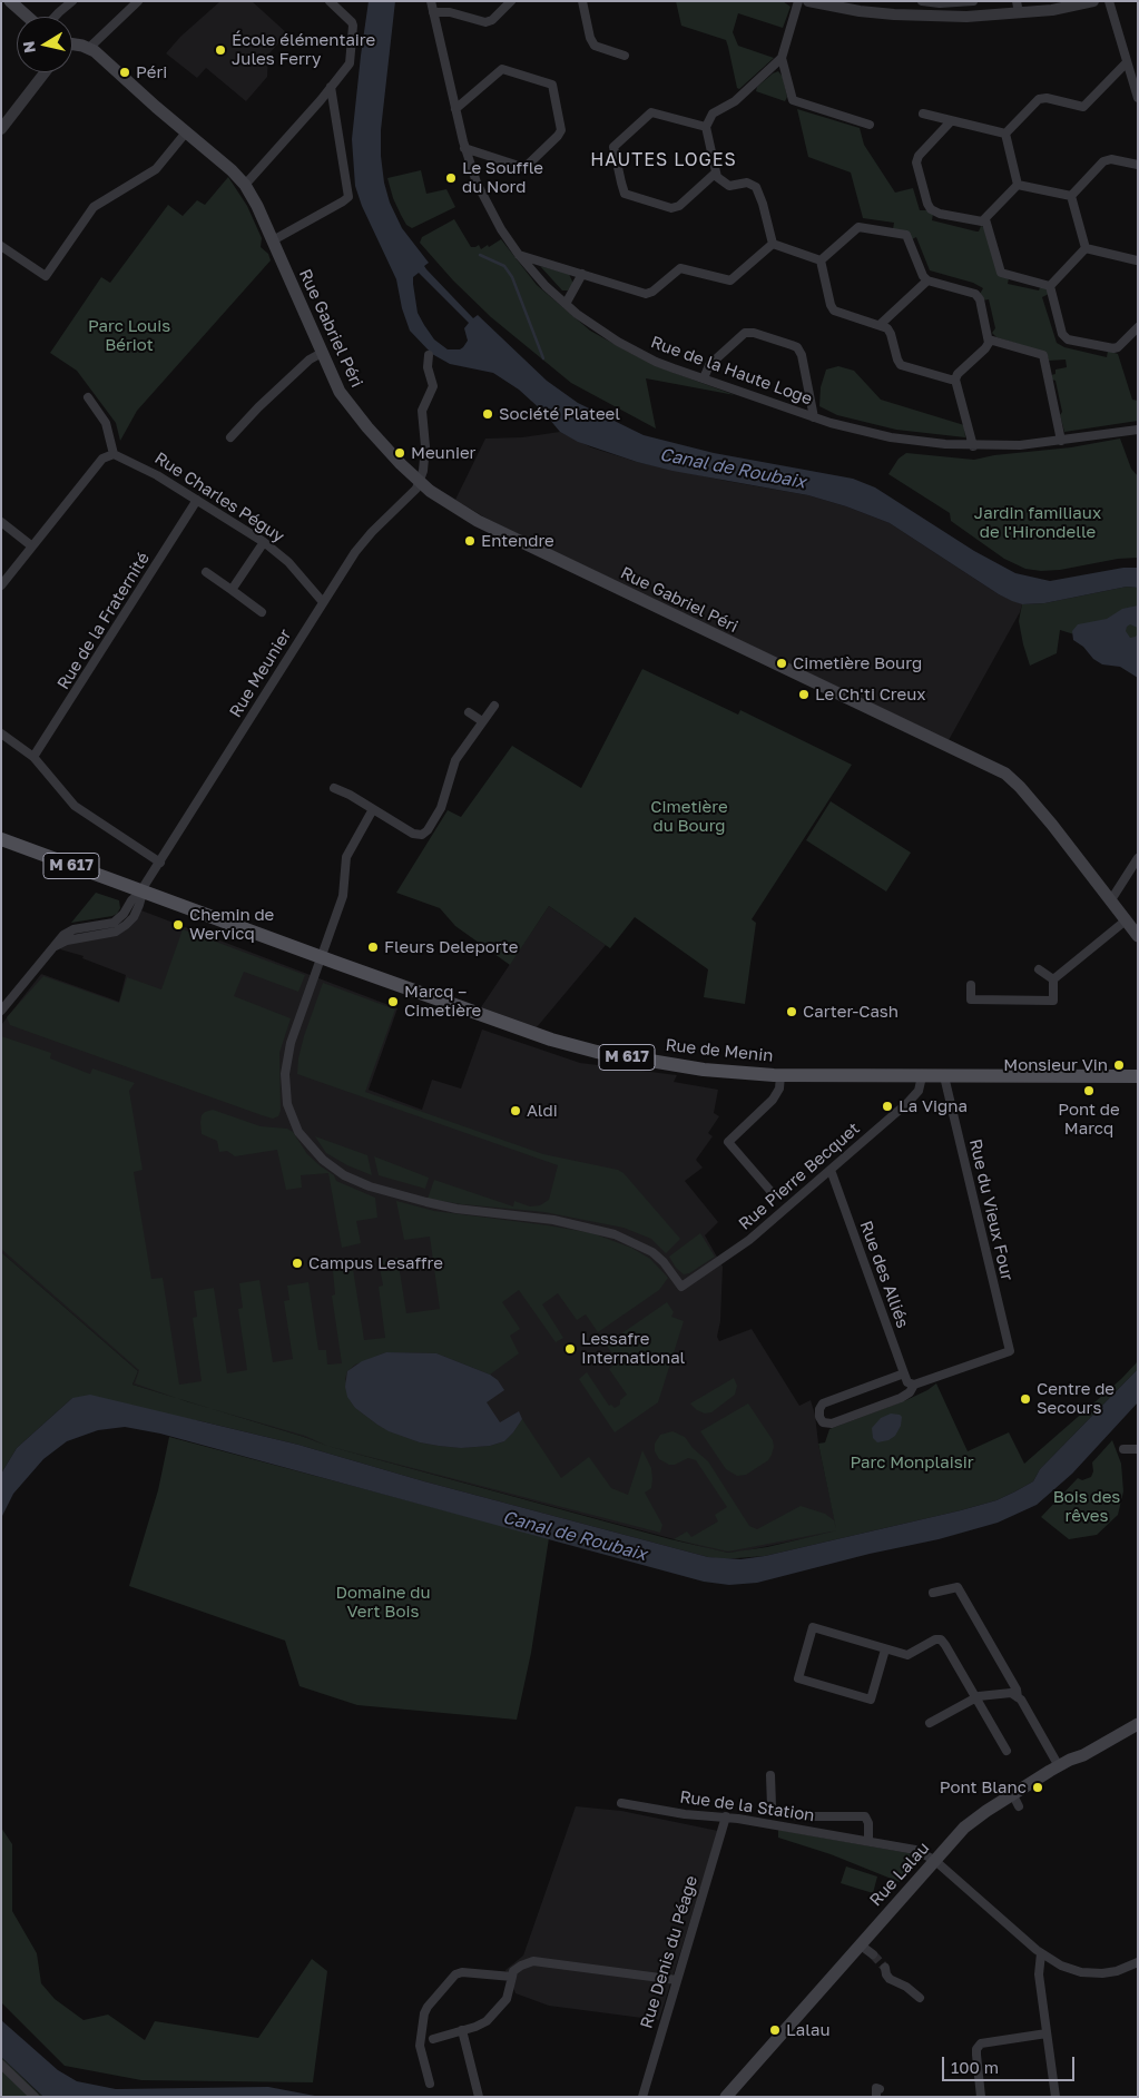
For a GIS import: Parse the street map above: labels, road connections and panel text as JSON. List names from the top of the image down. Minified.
{"streets":{"main road":["Rue Gabriel Péri","M 617","Rue de Menin","Rue Lalau"],"street":["Rue de la Haute Loge","Rue Charles Péguy","Rue de la Fraternité","Rue Meunier","Rue Pierre Becquet","Rue du Vieux Four","Rue des Alliés","Rue de la Station","Rue Denis du Péage"]},"crossings":[["Rue Gabriel Péri","Rue Meunier"],["Rue Charles Péguy","Rue de la Fraternité"],["Rue Charles Péguy","Rue Meunier"],["Rue Meunier","Rue de Menin"],["Rue de Menin","Rue Pierre Becquet"],["Rue de Menin","Rue du Vieux Four"],["Rue Pierre Becquet","Rue des Alliés"],["Rue du Vieux Four","Rue des Alliés"],["Rue de la Station","Rue Lalau"],["Rue de la Station","Rue Denis du Péage"]],"districts":["HAUTES LOGES"],"water":["Canal de Roubaix"],"parks":["Parc Louis Bériot","Jardin familiaux de l'Hirondelle","Cimetière du Bourg","Parc Monplaisir","Bois des rêves","Domaine du Vert Bois"],"places":["École élémentaire Jules Ferry","Péri","Le Souffle du Nord","Société Plateel","Meunier","Entendre","Cimetière Bourg","Le Ch'ti Creux","Chemin de Wervicq","Fleurs Deleporte","Marcq – Cimetière","Carter-Cash","Monsieur Vin","Pont de Marcq","La Vigna","Aldi","Campus Lesaffre","Lessafre International","Centre de Secours","Pont Blanc","Lalau"],"scale_bar":"100 m","north":"left"}
